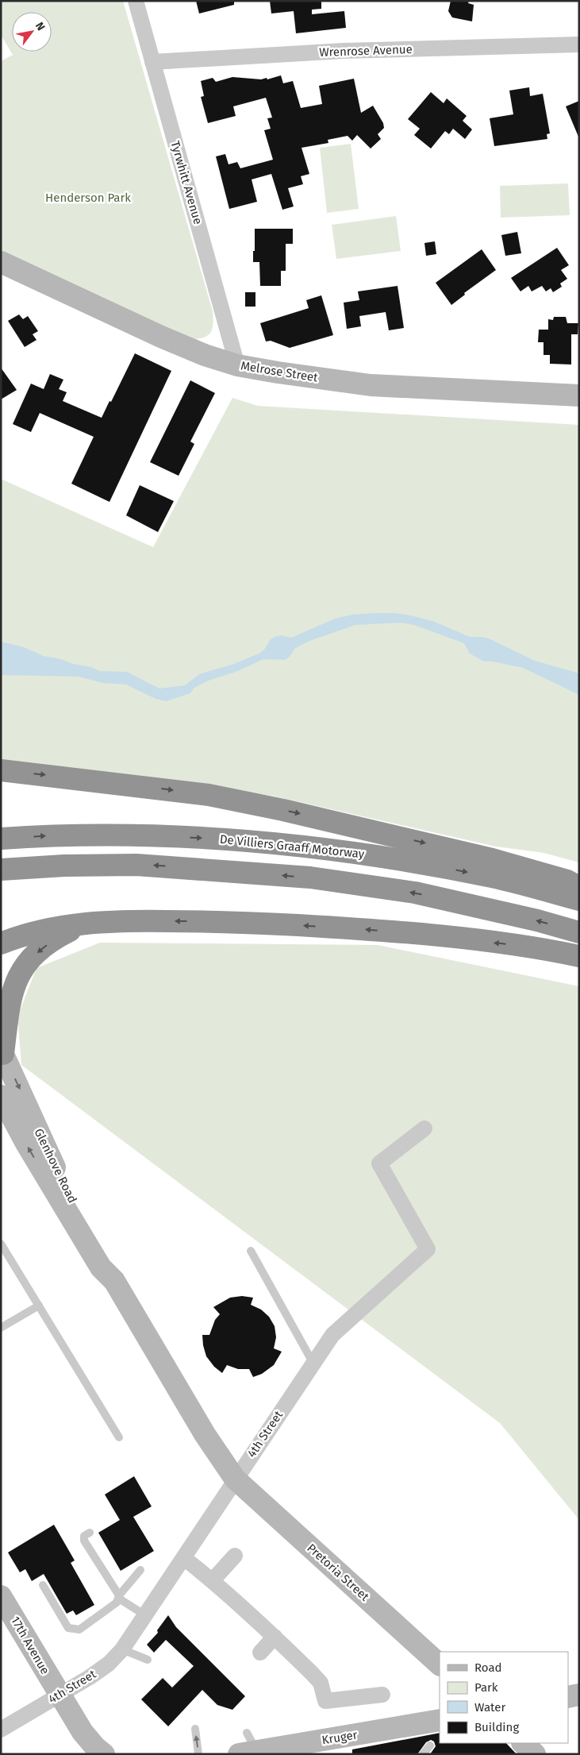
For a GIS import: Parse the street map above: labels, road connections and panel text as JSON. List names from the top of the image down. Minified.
{"streets":{"highway":["De Villiers Graaff Motorway"],"street":["Wrenrose Avenue","Tyrwhitt Avenue","Melrose Street","Glenhove Road","4th Street","Pretoria Street","17th Avenue","Kruger"]},"crossings":[["Wrenrose Avenue","Tyrwhitt Avenue"],["Tyrwhitt Avenue","Melrose Street"],["Glenhove Road","4th Street"],["Glenhove Road","Pretoria Street"],["4th Street","Pretoria Street"],["4th Street","17th Avenue"]],"parks":["Henderson Park"],"legend":["Road","Park","Water","Building"],"north":"top right"}
